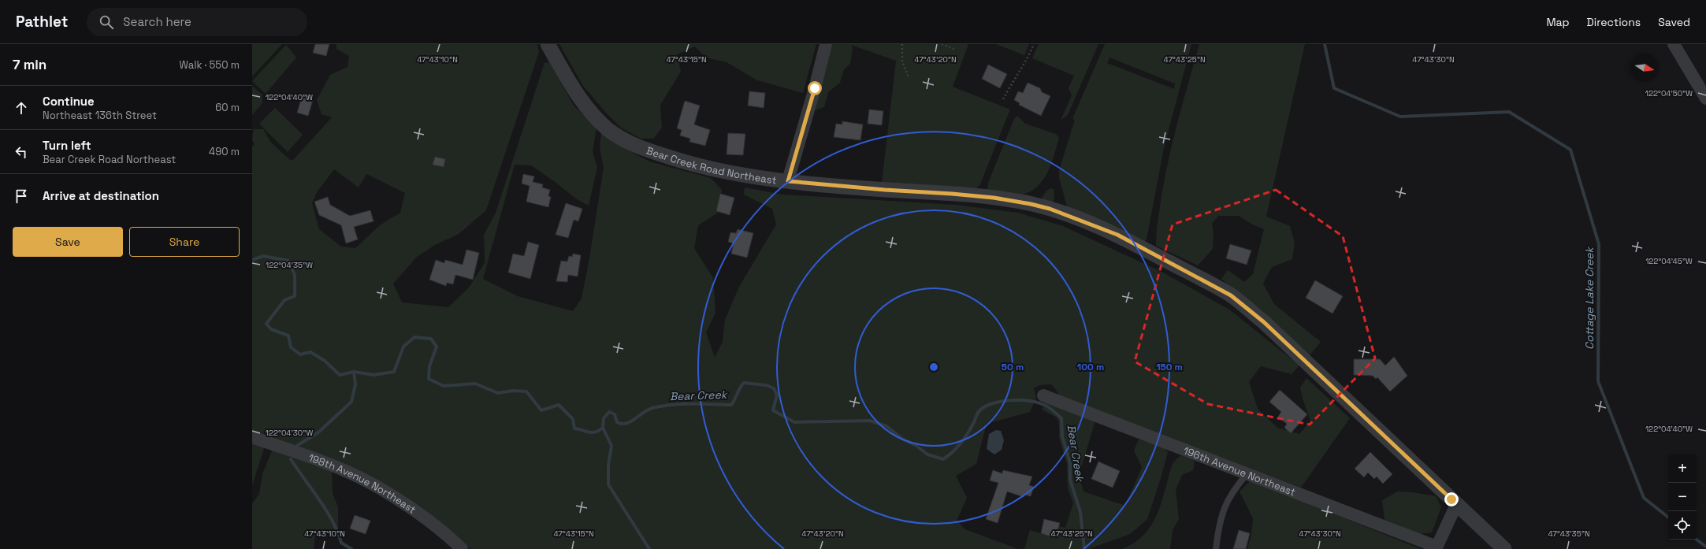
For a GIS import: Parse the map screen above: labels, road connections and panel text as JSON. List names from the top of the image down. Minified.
{"streets":{"street":["Bear Creek Road Northeast","196th Avenue Northeast","198th Avenue Northeast"]},"water":["Cottage Lake Creek","Bear Creek"],"north":"right","page":{"header":"Pathlet","search":"Search here","nav":["Map","Directions","Saved"],"heading":["7 min","Walk · 550 m"],"list":[["Continue","Northeast 136th Street","60 m"],["Turn left","Bear Creek Road Northeast","490 m"],"Arrive at destination"],"buttons":["Save","Share"],"map_buttons":["+","−"]},"coordinates":["47°43'25\"N","47°43'30\"N","47°43'10\"N","47°43'15\"N","47°43'20\"N","122°04'50\"W","122°04'40\"W","122°04'45\"W","122°04'35\"W","122°04'30\"W","47°43'35\"N"],"rings":["50 m","100 m","150 m"]}
